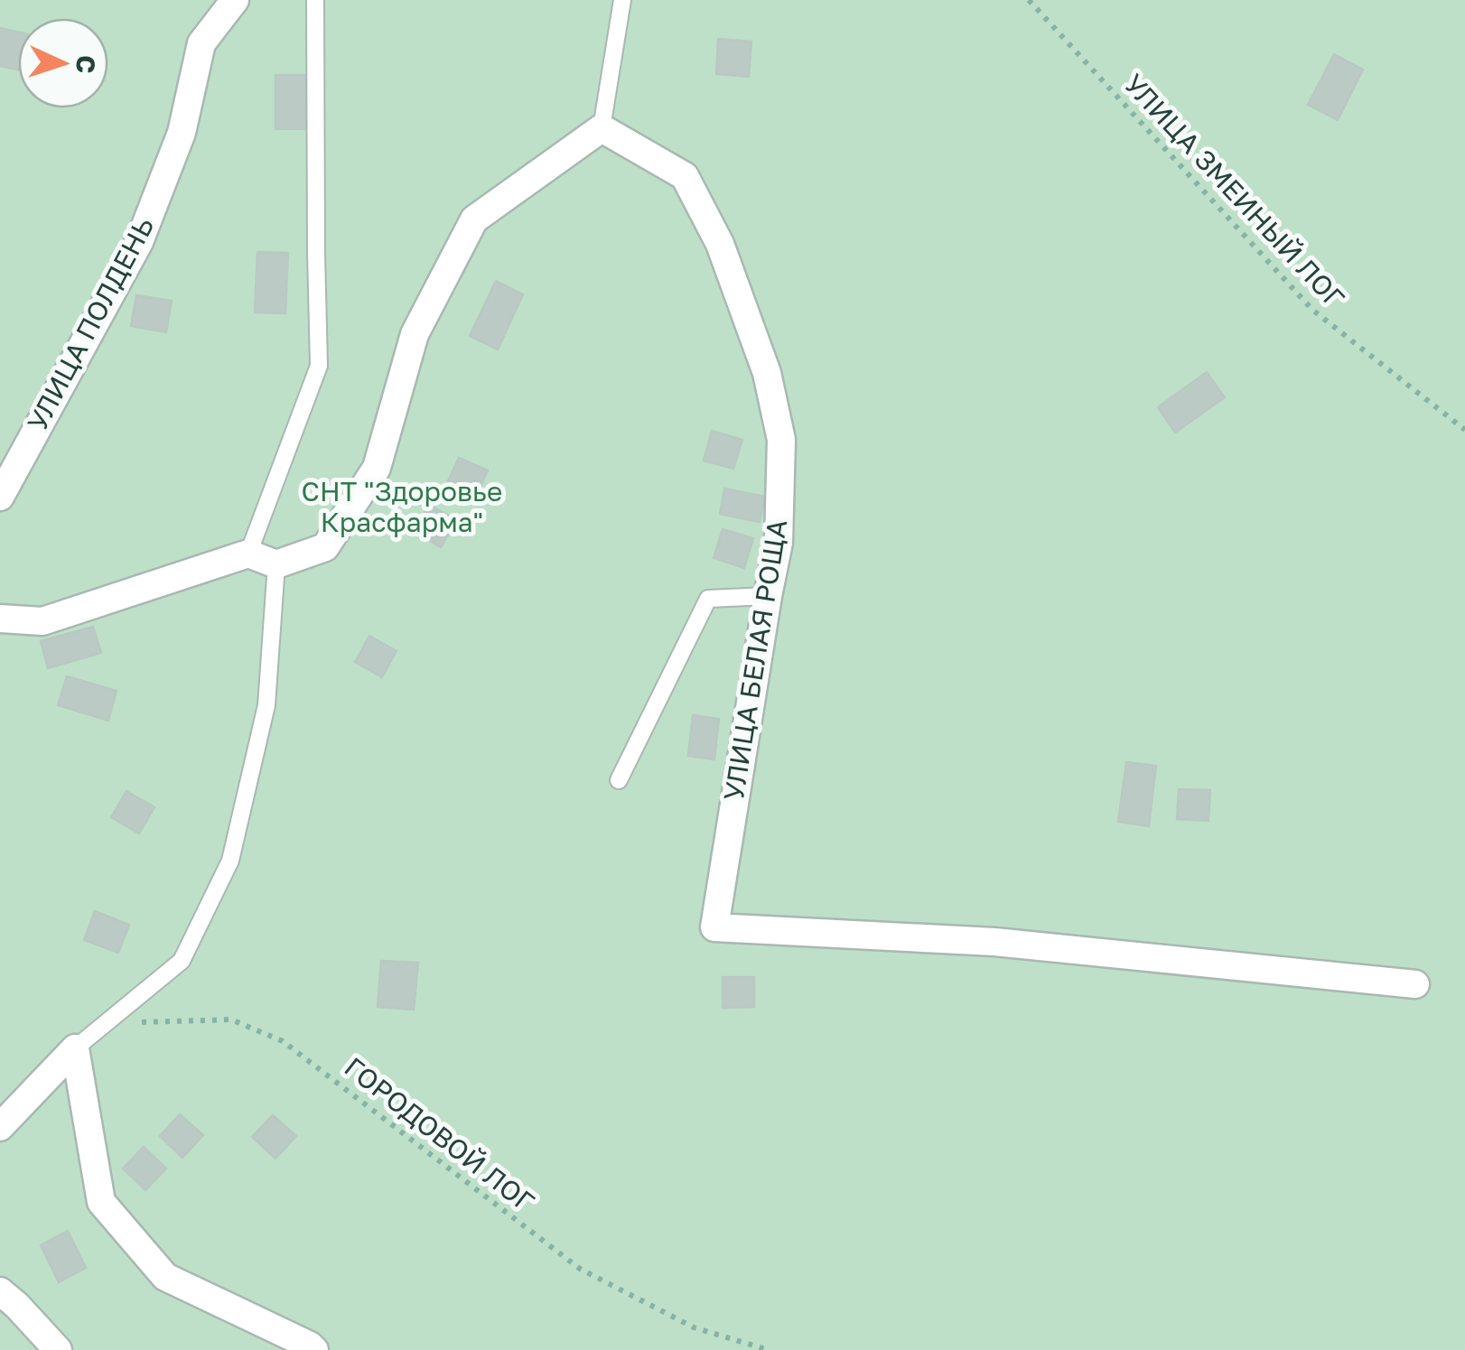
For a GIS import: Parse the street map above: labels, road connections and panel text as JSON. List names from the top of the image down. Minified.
{"streets":{"street":["УЛИЦА ПОЛДЕНЬ","УЛИЦА БЕЛАЯ РОЩА"],"path":["УЛИЦА ЗМЕИНЫЙ ЛОГ","ГОРОДОВОЙ ЛОГ"]},"parks":["СНТ \"Здоровье Красфарма\""],"north":"right"}
